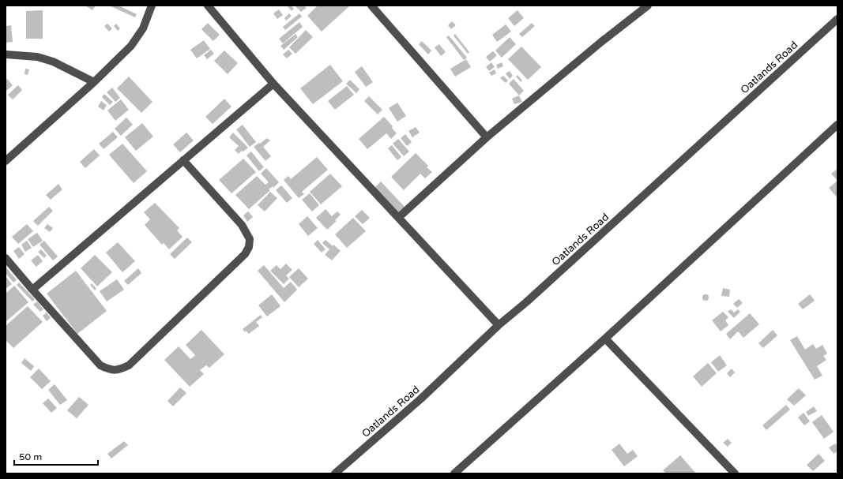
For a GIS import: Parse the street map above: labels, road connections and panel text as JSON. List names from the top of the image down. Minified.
{"streets":{"street":["Oatlands Road"]},"scale_bar":"50 m"}
